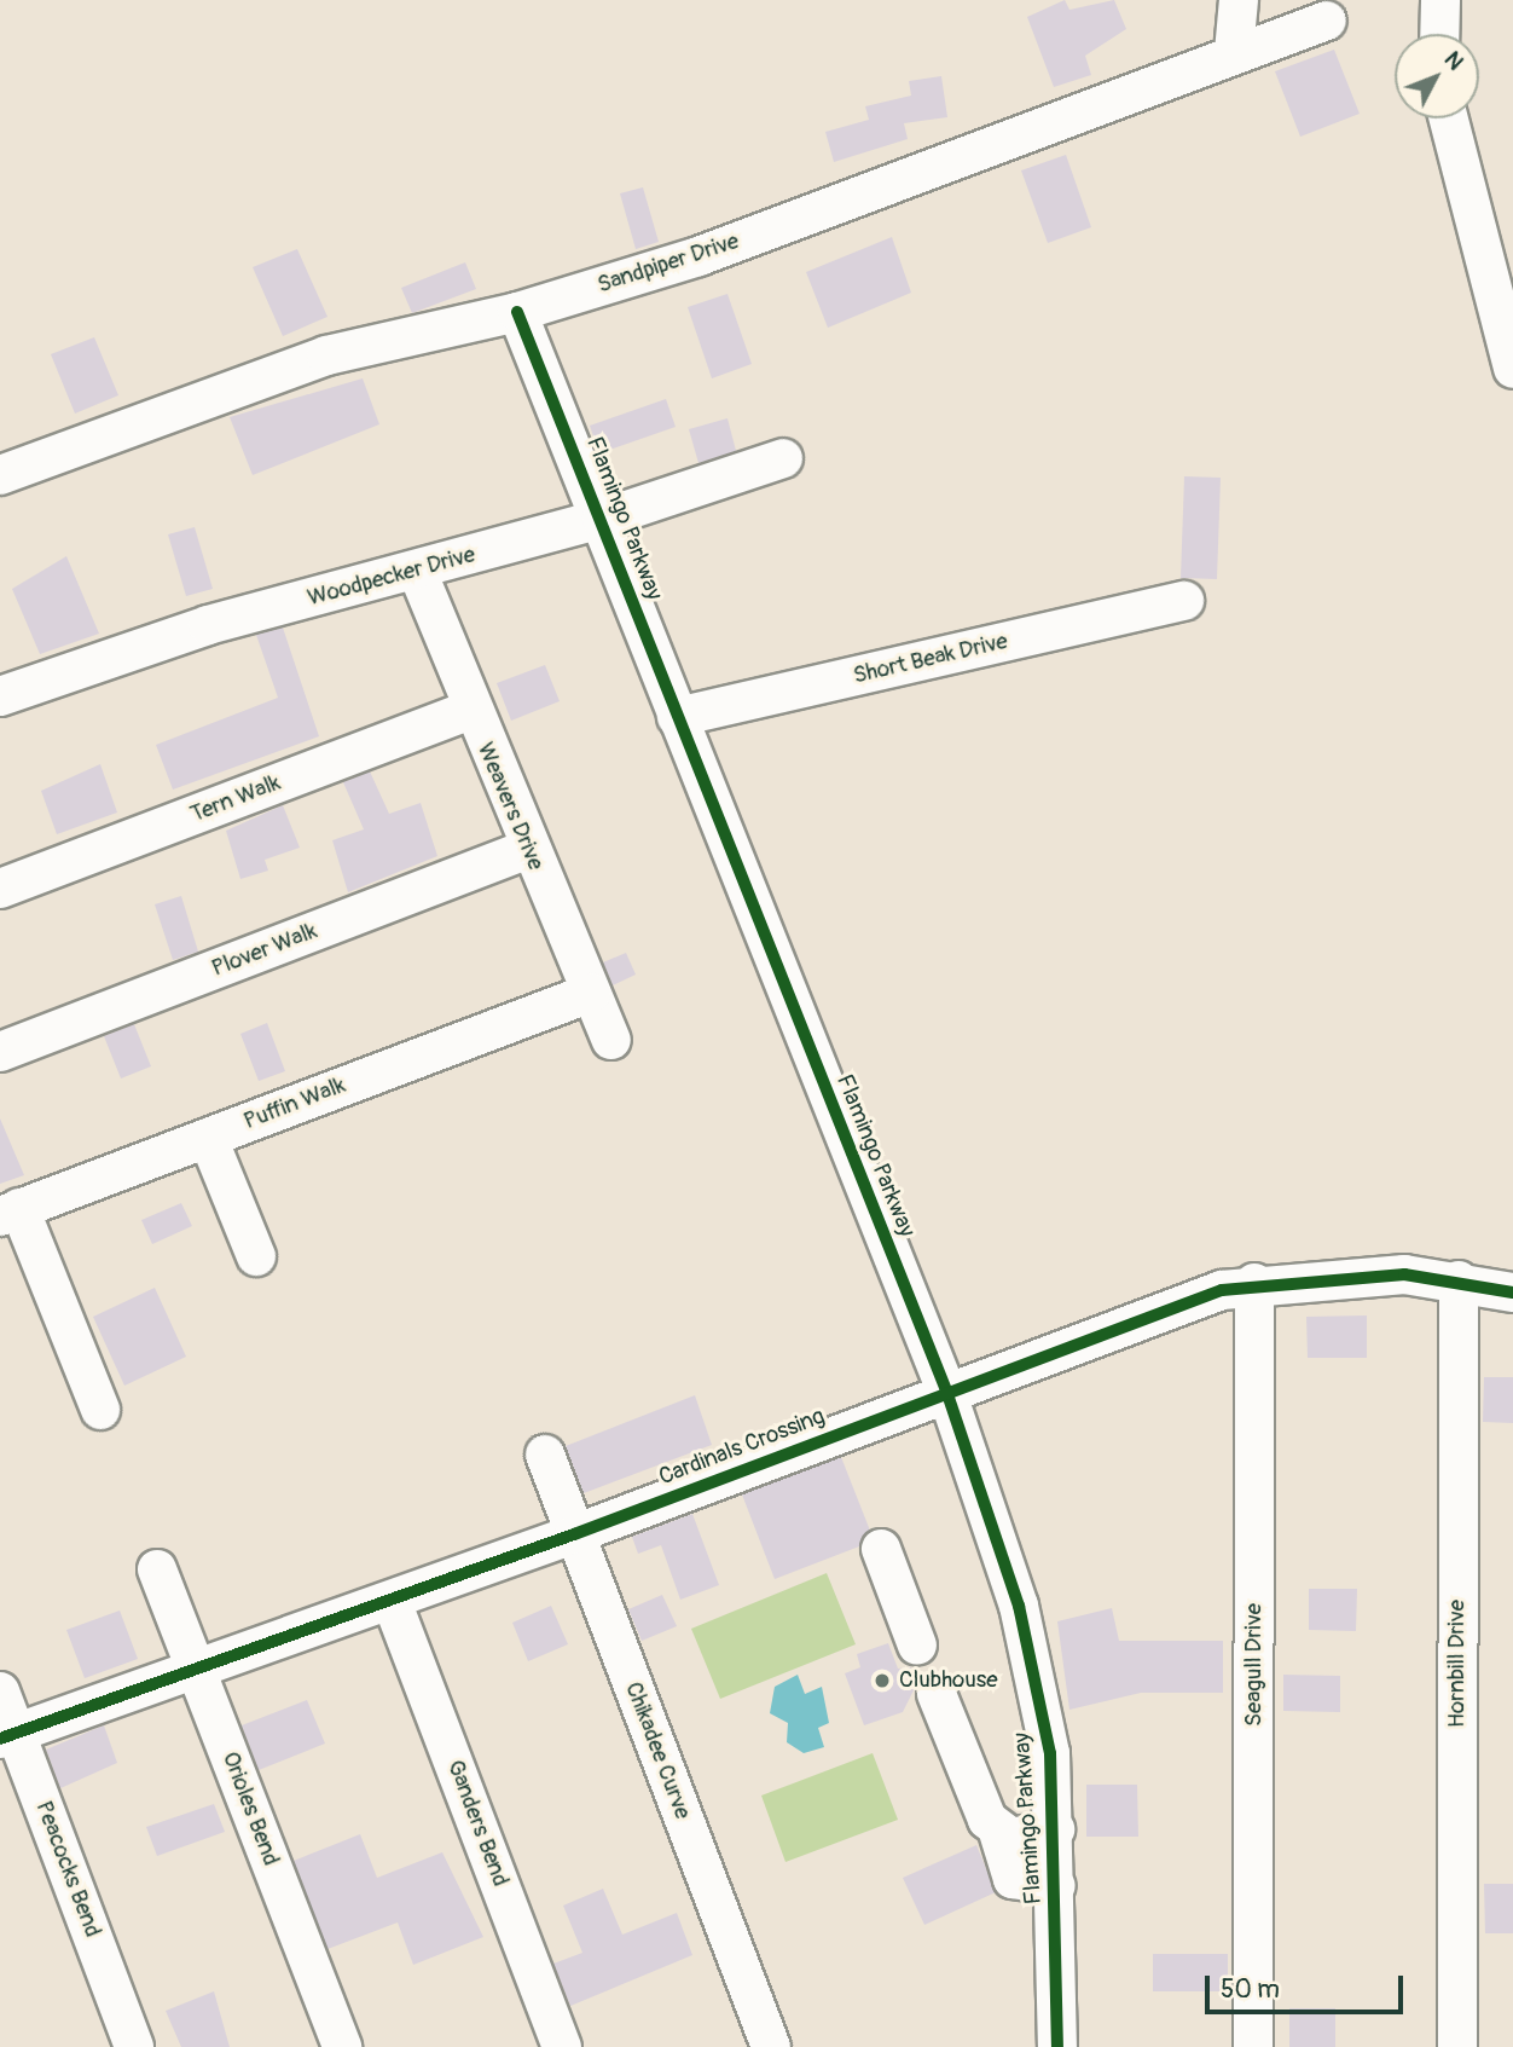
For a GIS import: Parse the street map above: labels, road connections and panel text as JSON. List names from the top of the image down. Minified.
{"streets":{"street":["Sandpiper Drive","Flamingo Parkway","Woodpecker Drive","Short Beak Drive","Tern Walk","Weavers Drive","Plover Walk","Puffin Walk","Cardinals Crossing","Hornbill Drive","Seagull Drive","Chikadee Curve","Orioles Bend","Ganders Bend","Peacocks Bend"]},"crossings":[["Sandpiper Drive","Flamingo Parkway"],["Flamingo Parkway","Woodpecker Drive"],["Flamingo Parkway","Short Beak Drive"],["Flamingo Parkway","Cardinals Crossing"],["Woodpecker Drive","Weavers Drive"],["Tern Walk","Weavers Drive"],["Weavers Drive","Plover Walk"],["Weavers Drive","Puffin Walk"],["Cardinals Crossing","Hornbill Drive"],["Cardinals Crossing","Seagull Drive"],["Cardinals Crossing","Chikadee Curve"],["Cardinals Crossing","Orioles Bend"],["Cardinals Crossing","Ganders Bend"],["Cardinals Crossing","Peacocks Bend"]],"places":["Clubhouse"],"scale_bar":"50 m","north":"top right"}
